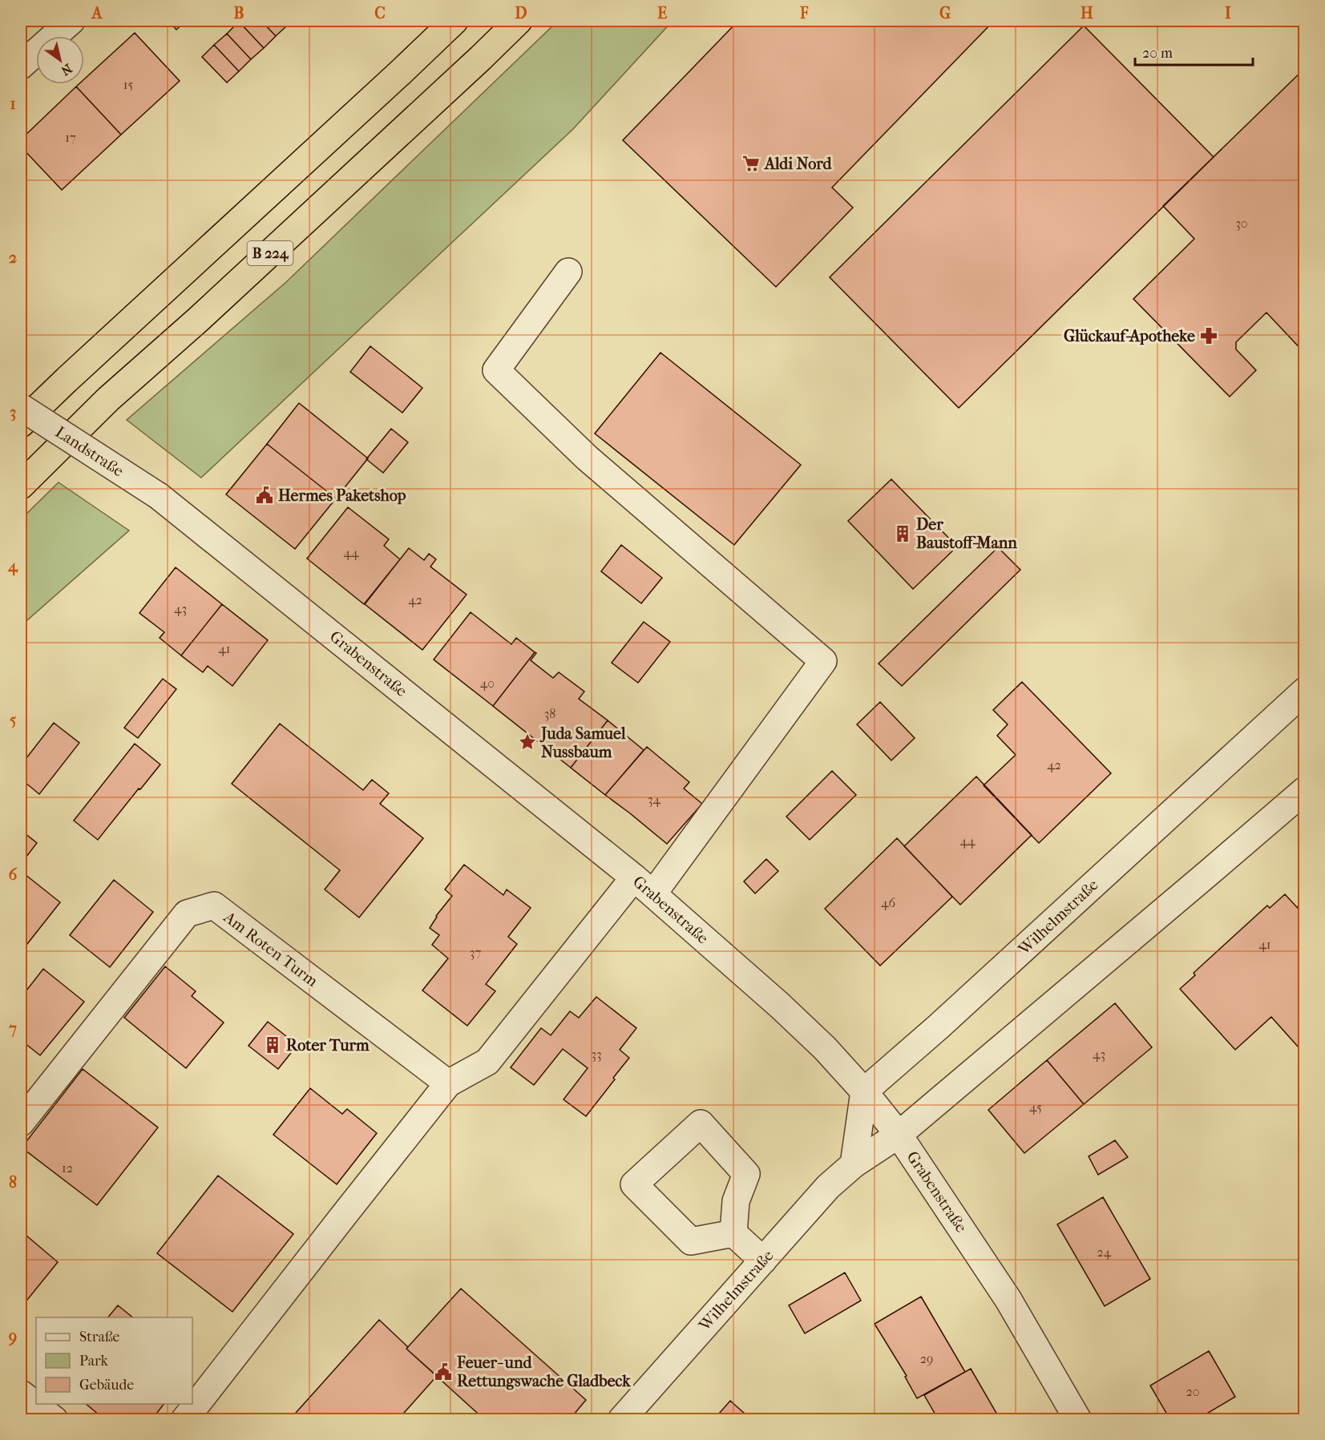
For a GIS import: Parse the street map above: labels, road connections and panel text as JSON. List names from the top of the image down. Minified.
{"streets":{"highway":["B 224"],"street":["Landstraße","Grabenstraße","Wilhelmstraße","Am Roten Turm"]},"crossings":[["Landstraße","Grabenstraße"],["Grabenstraße","Wilhelmstraße"]],"places":{"supermarket":["Aldi Nord"],"pharmacy":["Glückauf-Apotheke"],"public building":["Hermes Paketshop","Feuer- und Rettungswache Gladbeck"],"building":["Der Baustoff-Mann","Roter Turm"],"place":["Juda Samuel Nussbaum"]},"house_numbers":["15","17","30","44","42","43","41","40","38","42","34","44","46","41","37","33","43","45","12","24","29","20"],"legend":["Straße","Park","Gebäude"],"scale_bar":"20 m","north":"bottom right","grid":{"columns":["A","B","C","D","E","F","G","H","I"],"rows":["1","2","3","4","5","6","7","8","9"]}}
